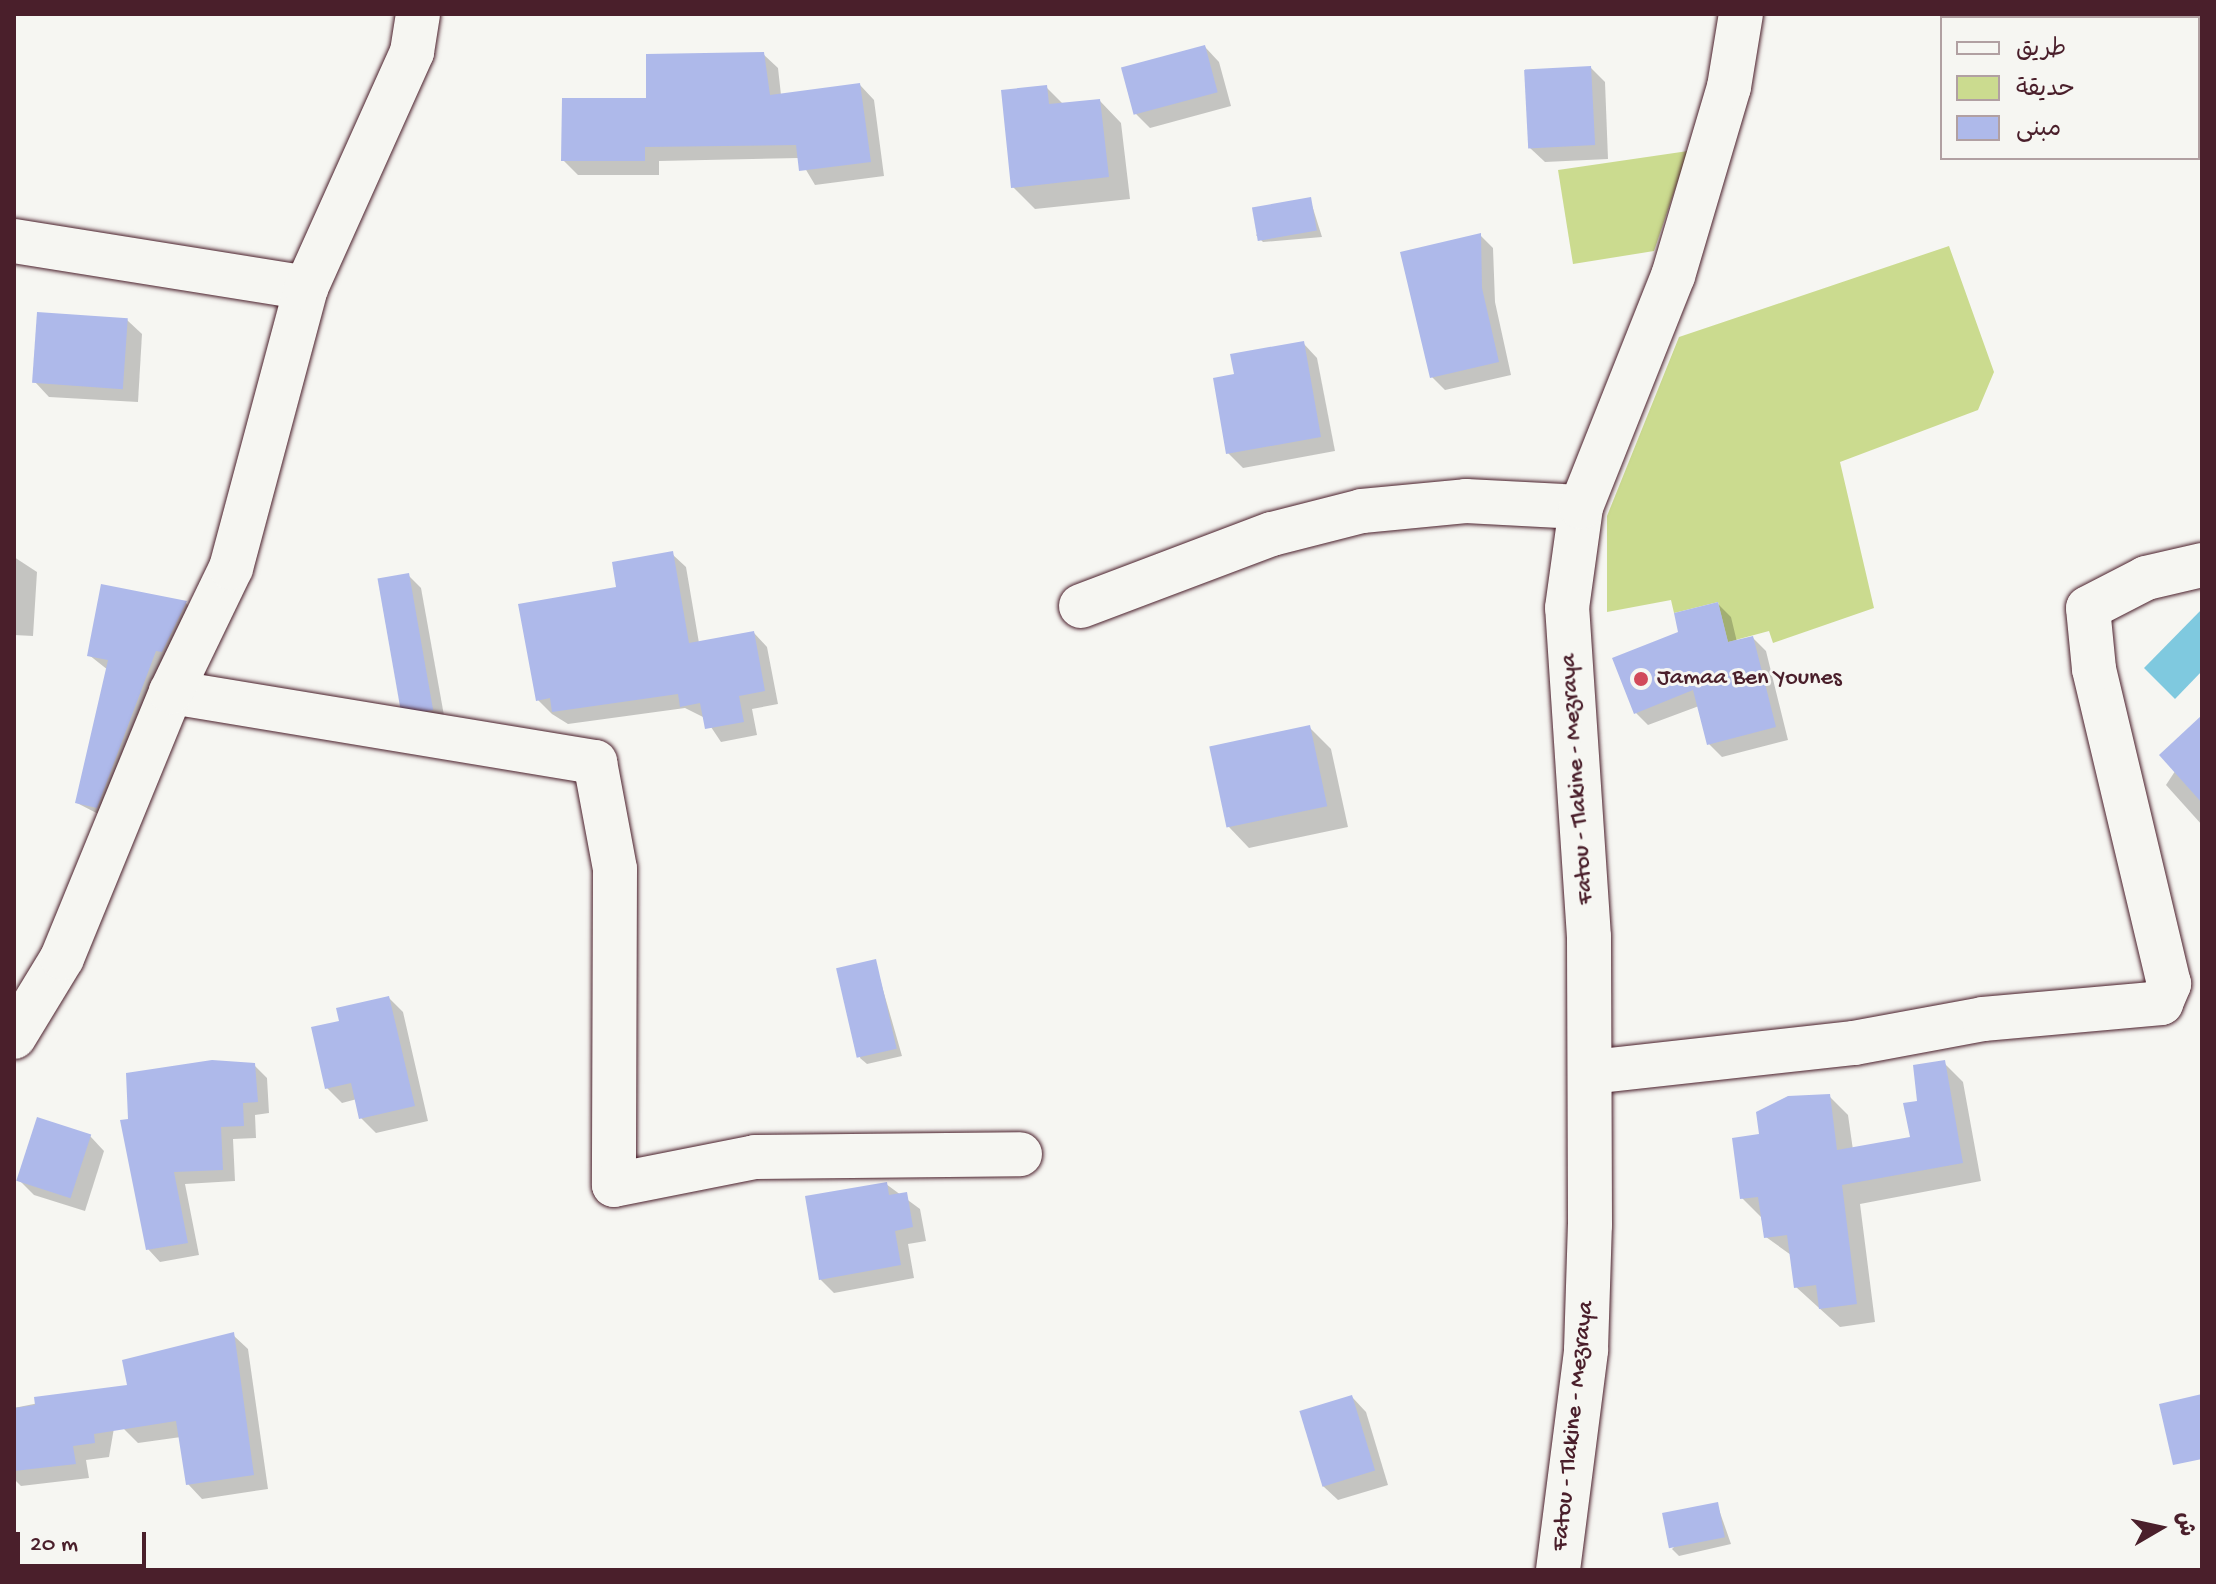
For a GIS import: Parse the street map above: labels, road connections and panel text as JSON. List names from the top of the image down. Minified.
{"streets":{"street":["Fatou - Tlakine - Mezraya"]},"places":["Jamaa Ben Younes"],"legend":["طريق","حديقة","مبنى"],"scale_bar":"20 m","north":"right"}
